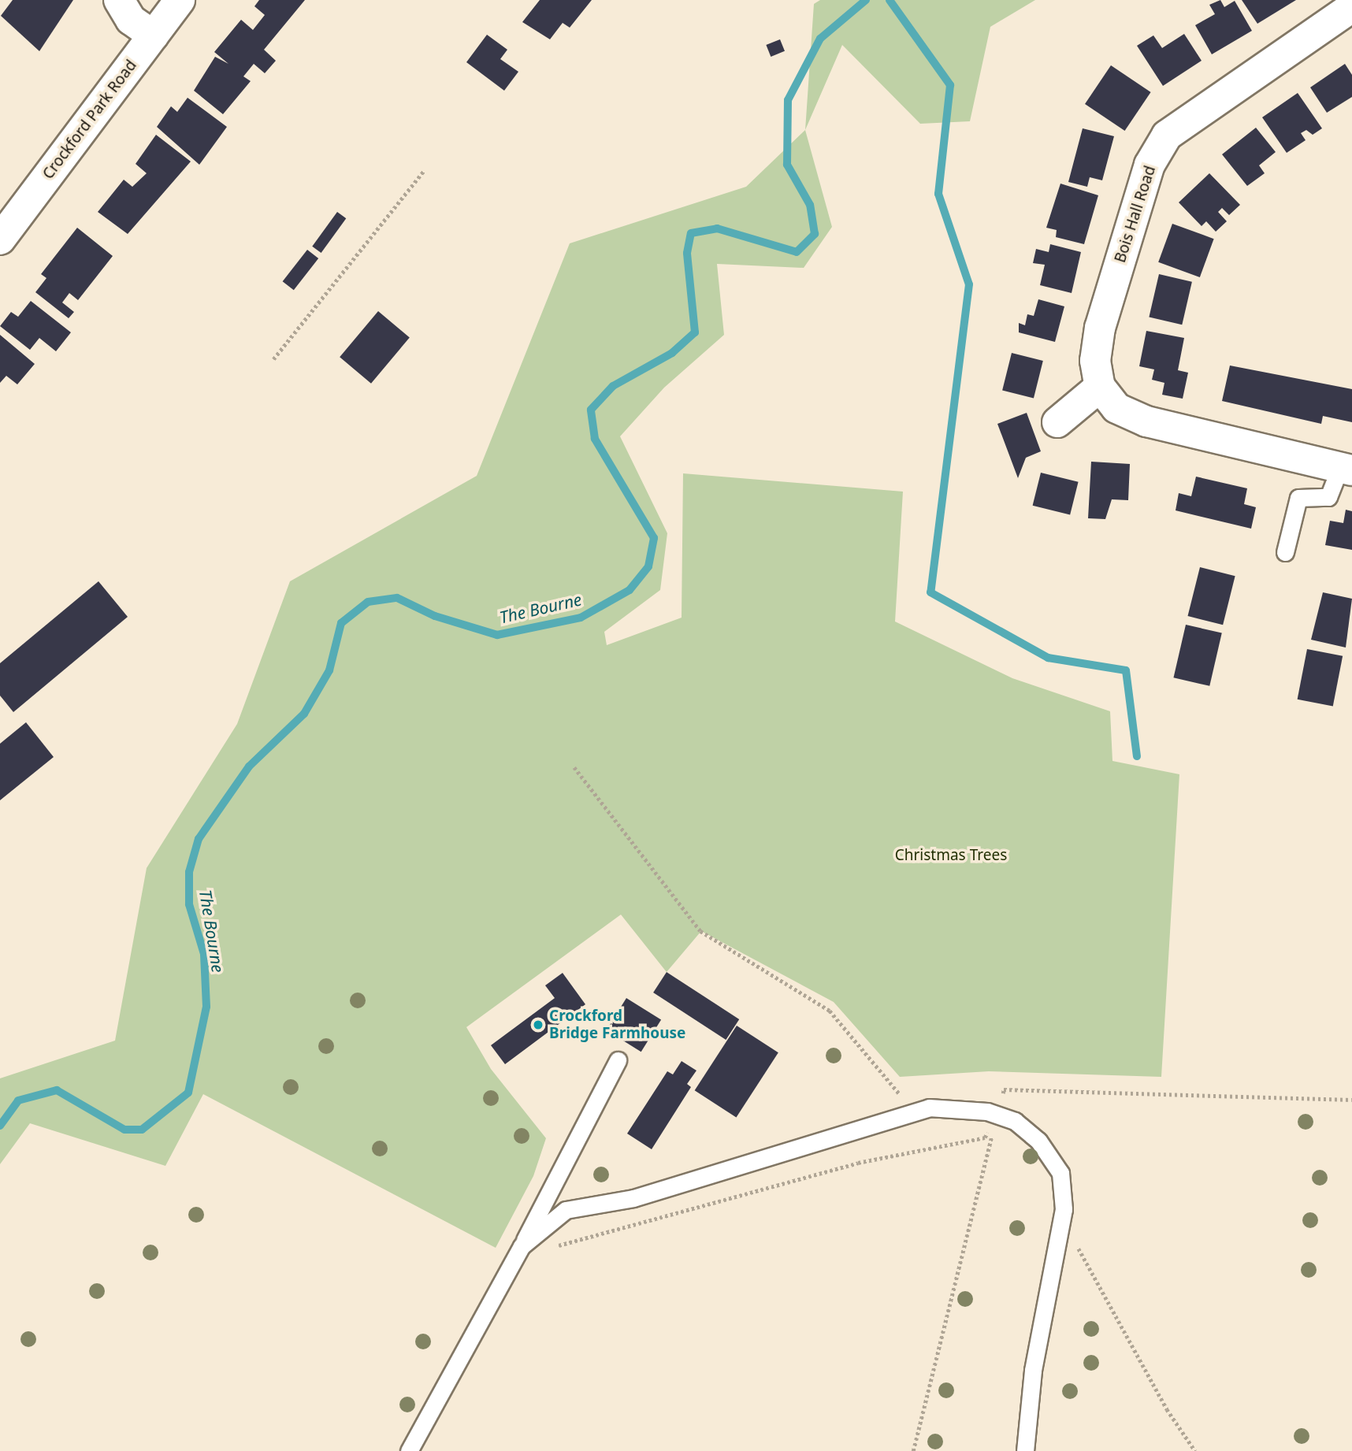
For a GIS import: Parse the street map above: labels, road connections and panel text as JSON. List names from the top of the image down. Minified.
{"streets":{"street":["Crockford Park Road","Bois Hall Road"]},"water":["The Bourne"],"parks":["Christmas Trees"],"places":["Crockford Bridge Farmhouse"]}
